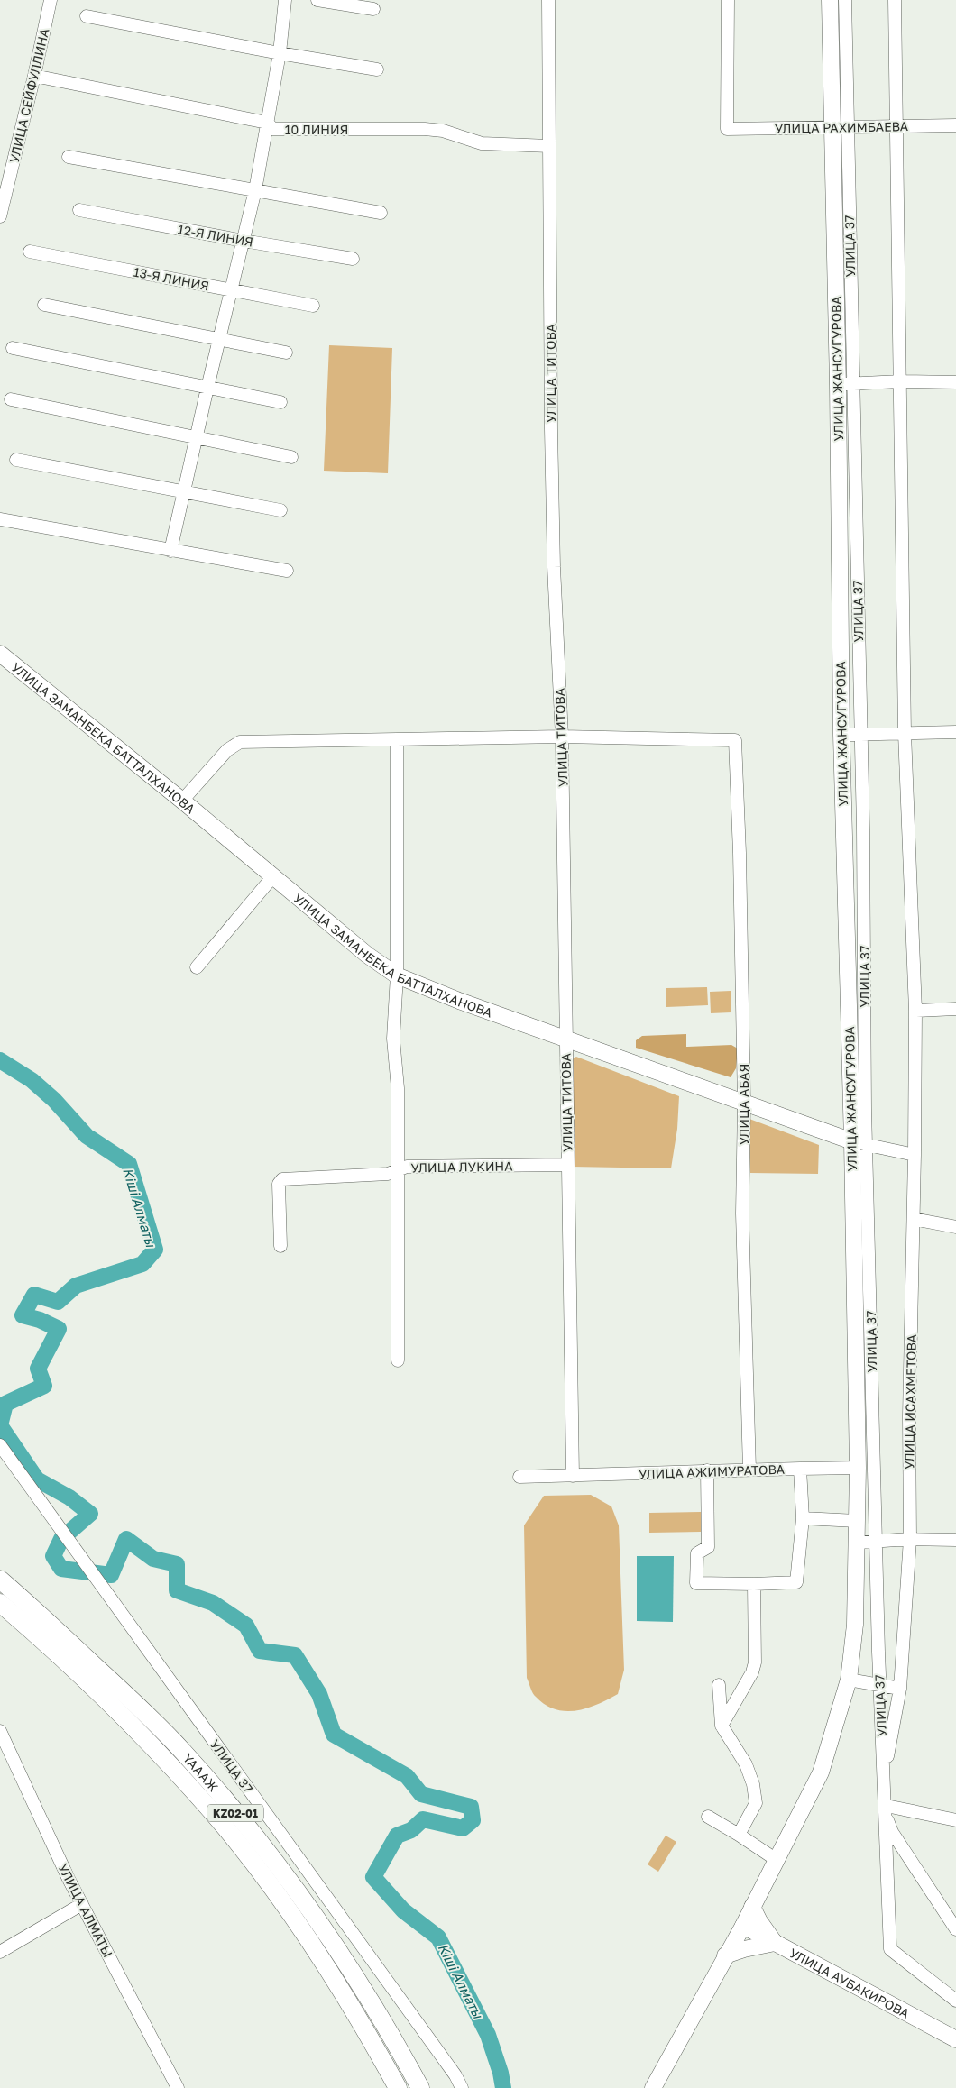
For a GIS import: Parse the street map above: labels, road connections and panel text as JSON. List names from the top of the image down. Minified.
{"streets":{"highway":["ҮАААЖ","KZ02-01"],"main road":["УЛИЦА ЖАНСУГУРОВА","УЛИЦА ЗАМАНБЕКА БАТТАЛХАНОВА","УЛИЦА АУБАКИРОВА"],"street":["УЛИЦА СЕЙФУЛЛИНА","УЛИЦА РАХИМБАЕВА","10 ЛИНИЯ","12-Я ЛИНИЯ","УЛИЦА 37","13-Я ЛИНИЯ","УЛИЦА ТИТОВА","УЛИЦА АБАЯ","УЛИЦА ЛУКИНА","УЛИЦА ИСАХМЕТОВА","УЛИЦА АЖИМУРАТОВА","УЛИЦА АЛМАТЫ"]},"crossings":[["УЛИЦА СЕЙФУЛЛИНА","10 ЛИНИЯ"],["УЛИЦА РАХИМБАЕВА","УЛИЦА ЖАНСУГУРОВА"],["УЛИЦА РАХИМБАЕВА","УЛИЦА ИСАХМЕТОВА"],["10 ЛИНИЯ","УЛИЦА ТИТОВА"],["УЛИЦА ЖАНСУГУРОВА","УЛИЦА ЗАМАНБЕКА БАТТАЛХАНОВА"],["УЛИЦА ЖАНСУГУРОВА","УЛИЦА АУБАКИРОВА"],["УЛИЦА ТИТОВА","УЛИЦА ЗАМАНБЕКА БАТТАЛХАНОВА"],["УЛИЦА ТИТОВА","УЛИЦА АБАЯ"],["УЛИЦА ТИТОВА","УЛИЦА ЛУКИНА"],["УЛИЦА ТИТОВА","УЛИЦА АЖИМУРАТОВА"],["УЛИЦА ЗАМАНБЕКА БАТТАЛХАНОВА","УЛИЦА АБАЯ"],["УЛИЦА АБАЯ","УЛИЦА АЖИМУРАТОВА"]],"water":["Кіші Алматы"]}
